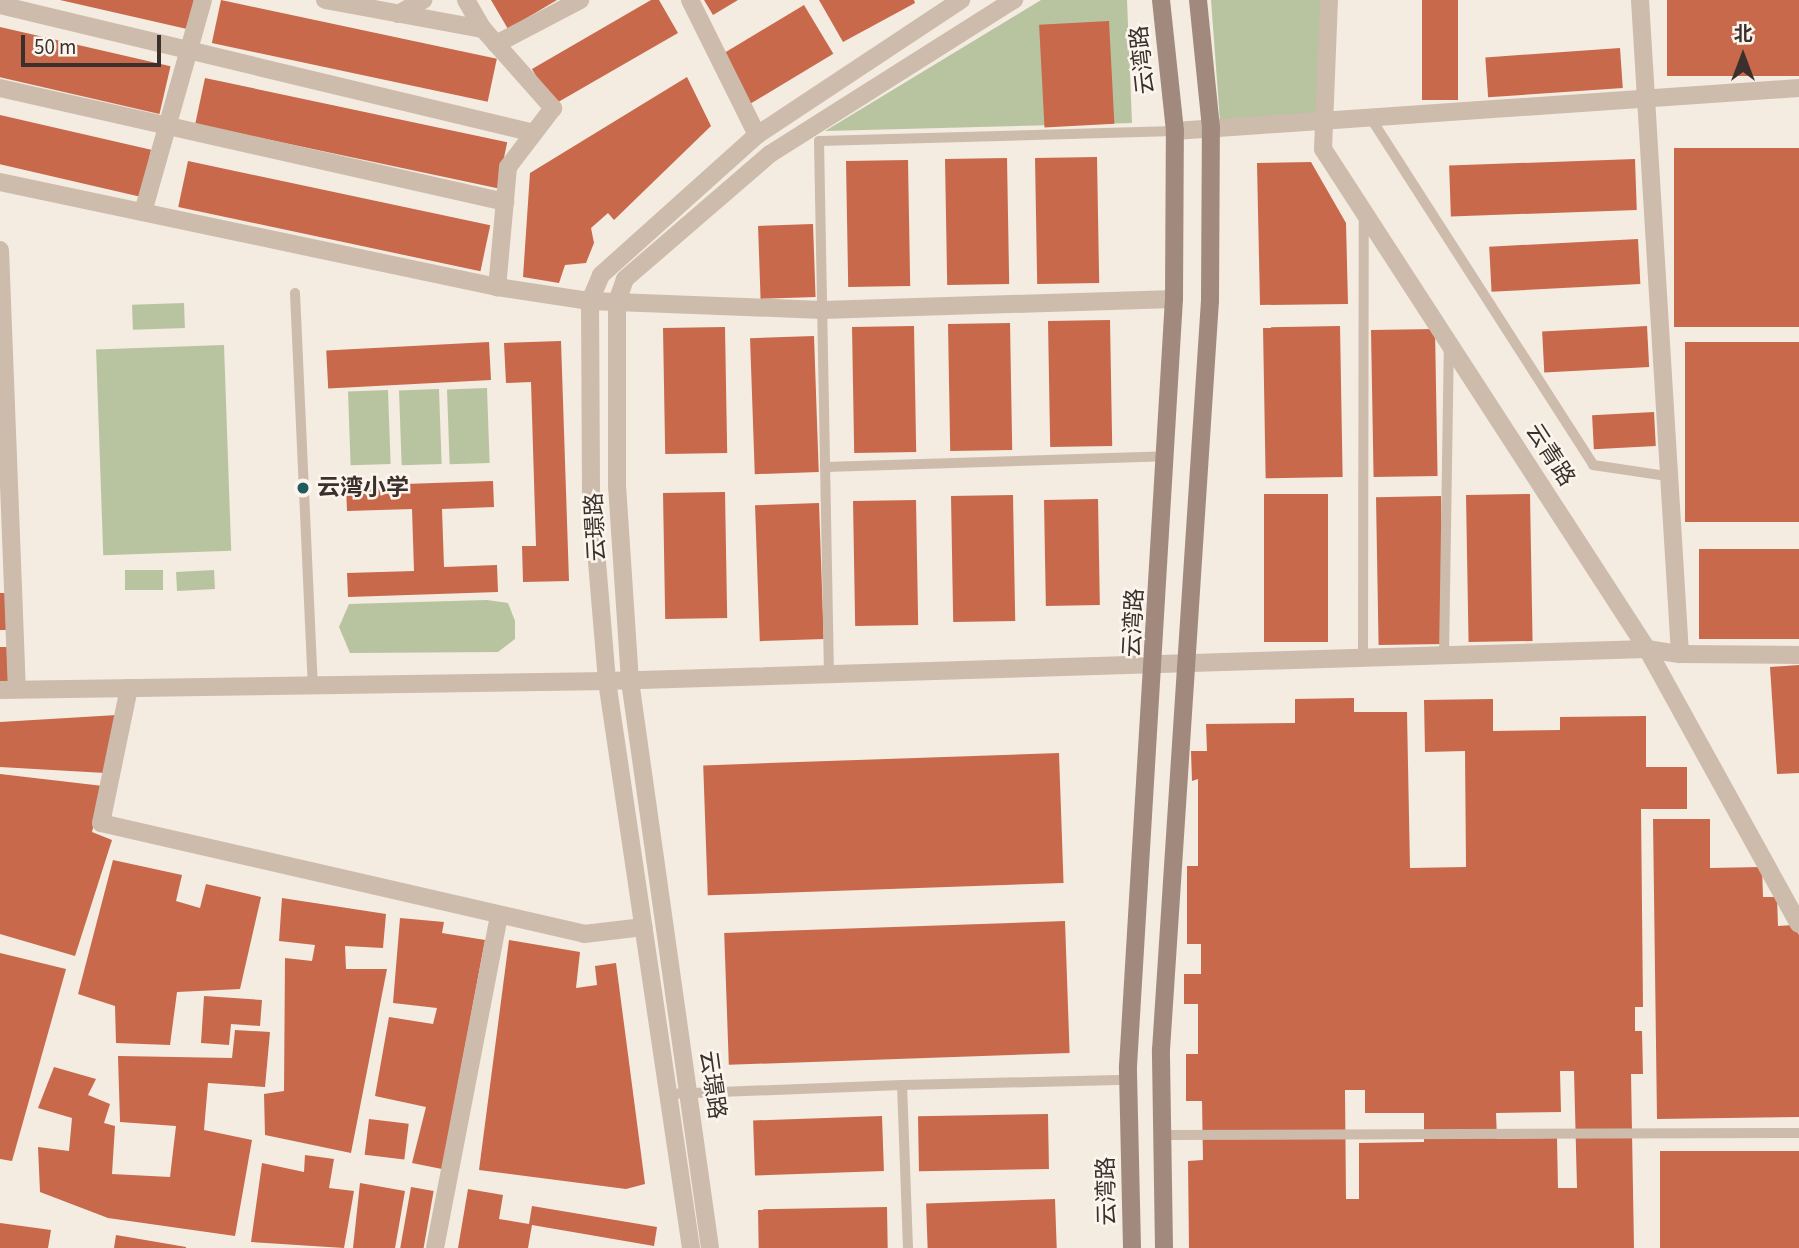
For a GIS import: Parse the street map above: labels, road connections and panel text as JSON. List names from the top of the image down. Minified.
{"streets":{"main road":["云湾路"],"street":["云青路","云璟路"]},"places":["云湾小学"],"scale_bar":"50 m","north":"top"}
